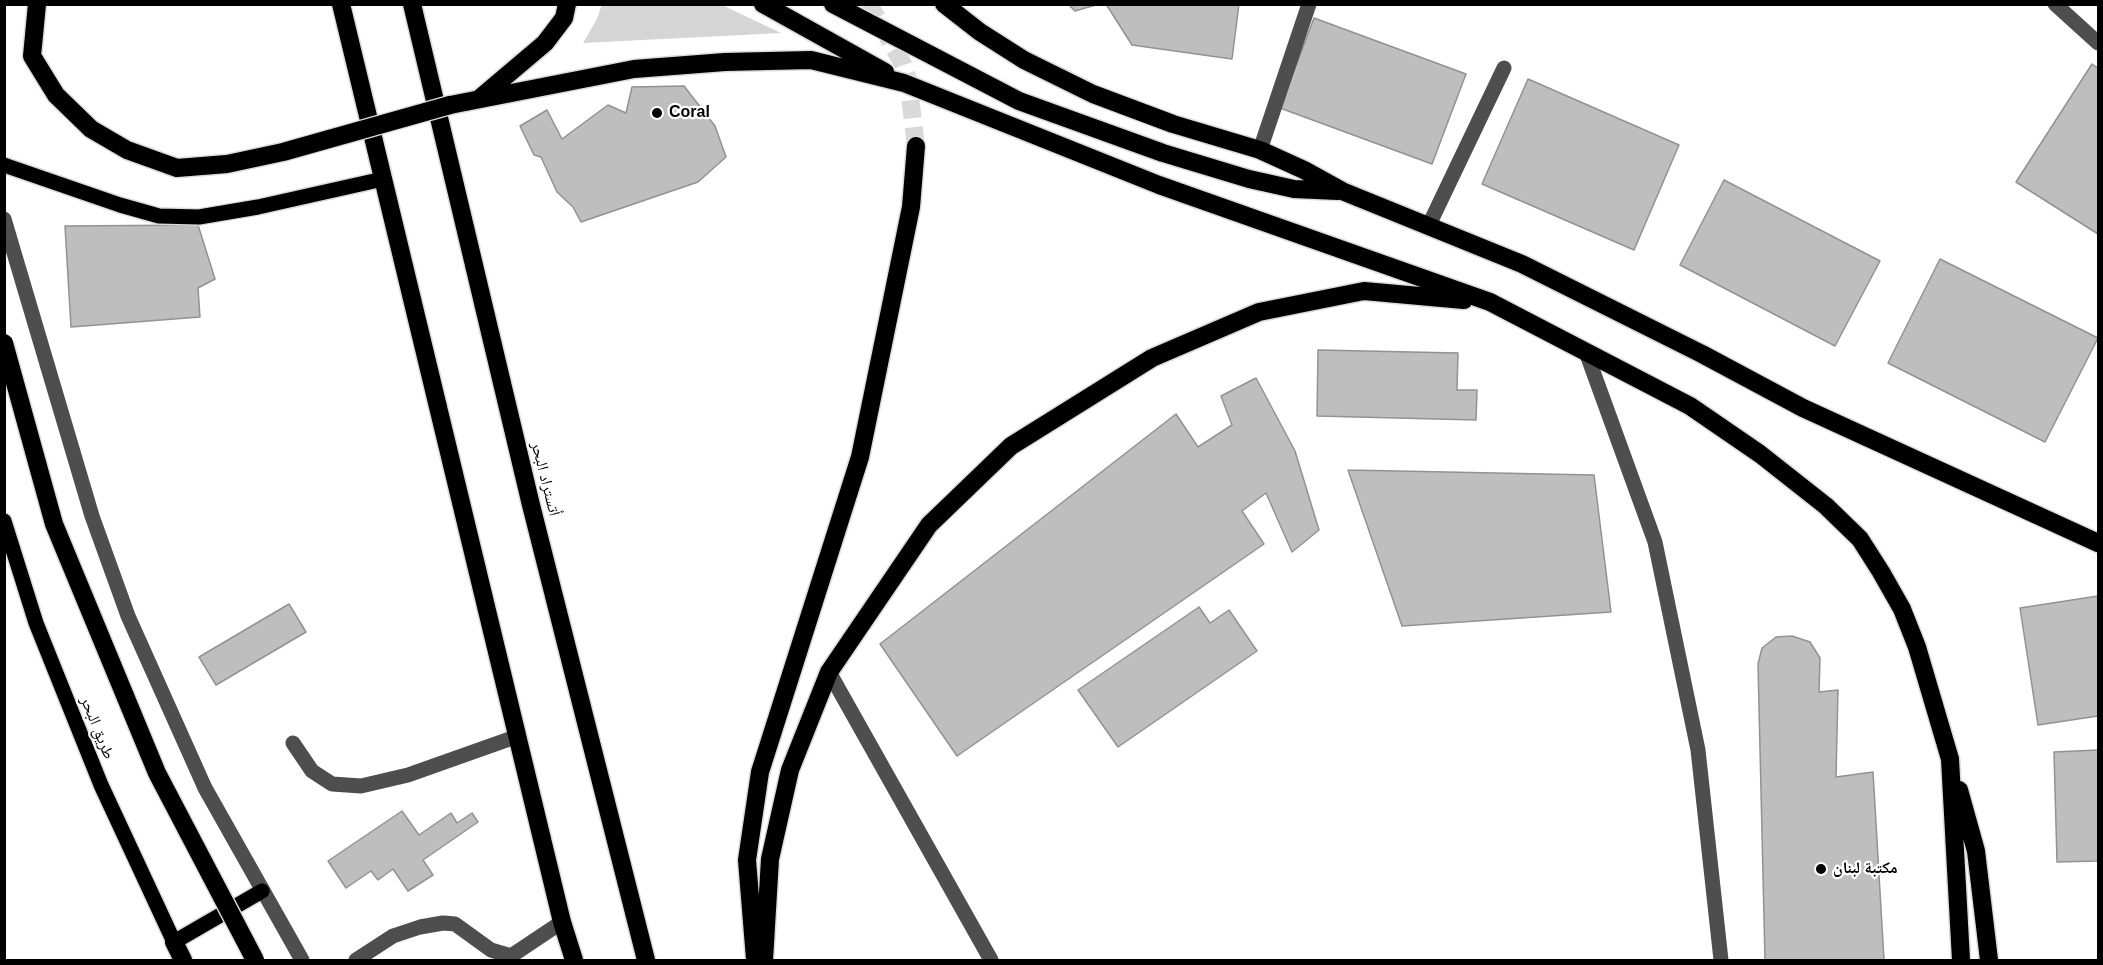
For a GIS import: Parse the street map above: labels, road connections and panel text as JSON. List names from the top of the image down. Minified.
{"streets":{"highway":["أتستراد البحر"],"main road":["طريق البحر"]},"places":["Coral","مكتبة لبنان"]}
